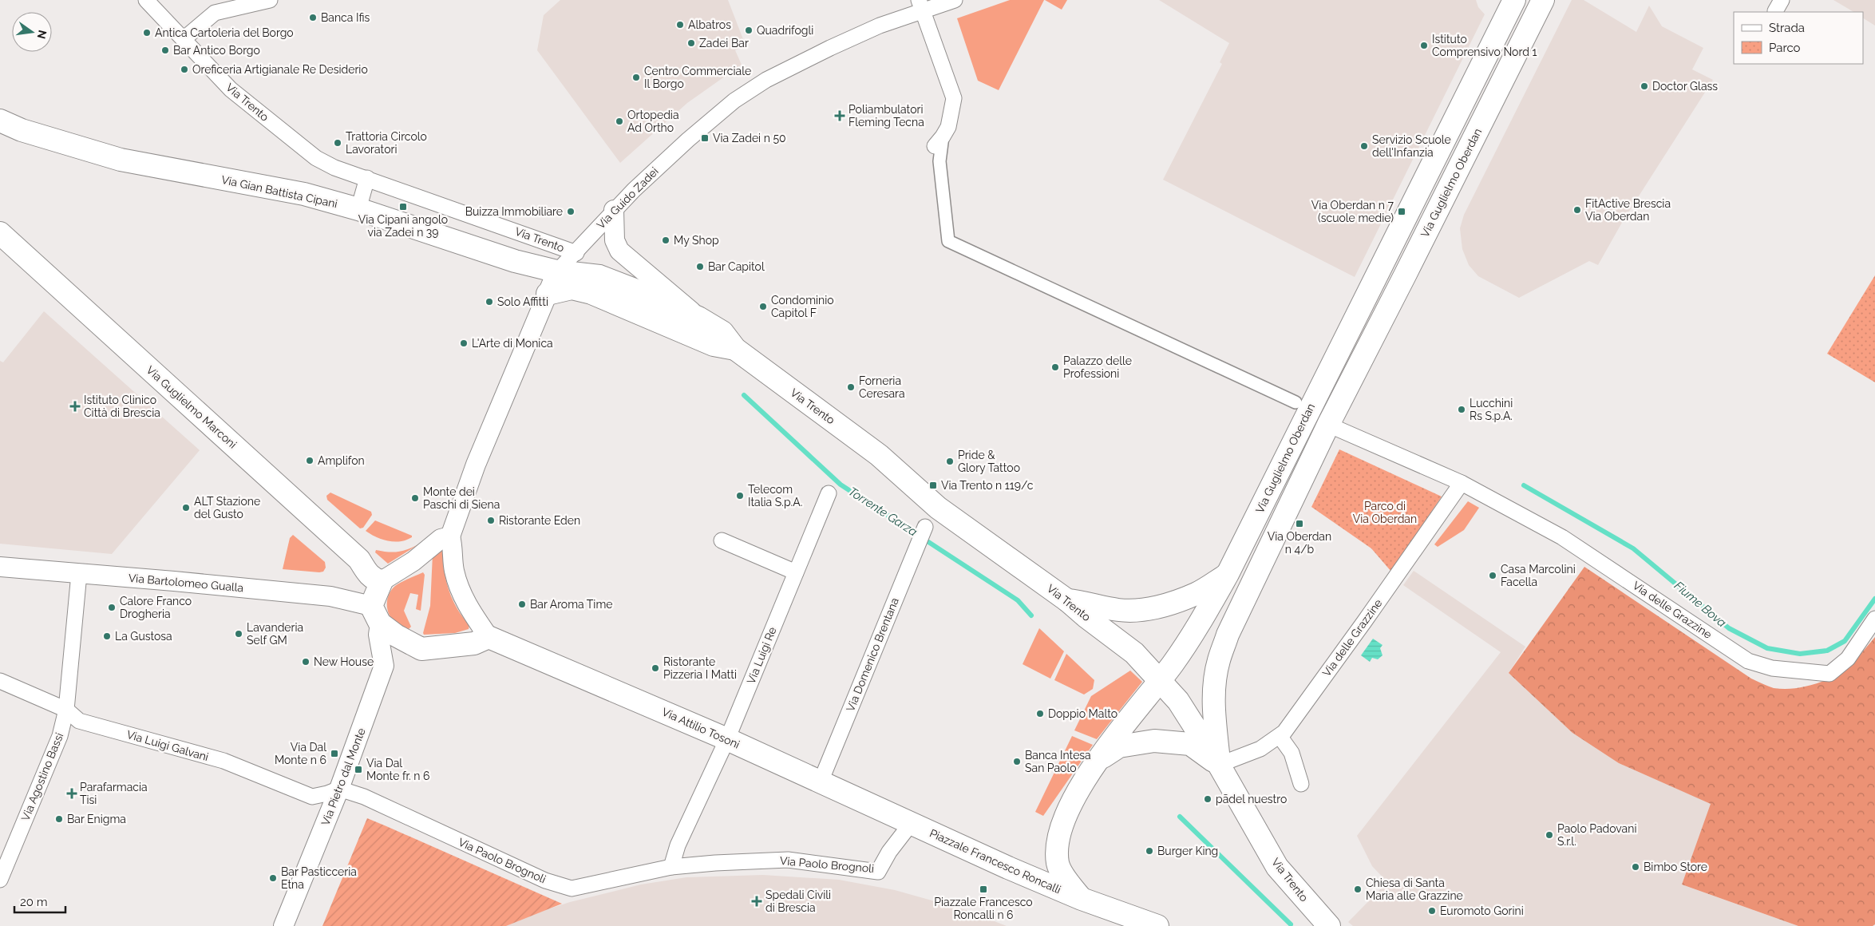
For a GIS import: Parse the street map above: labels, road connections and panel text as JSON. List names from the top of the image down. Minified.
{"streets":{"main road":["Via Trento","Via Guglielmo Oberdan","Via Gian Battista Cipani","Via Guglielmo Marconi","Via Attilio Tosoni","Piazzale Francesco Roncalli"],"street":["Via Guido Zadei","Via Bartolomeo Gualla","Via delle Grazzine","Via Domenico Brentana","Via Luigi Re","Via Luigi Galvani","Via Agostino Bassi","Via Pietro dal Monte","Via Paolo Brognoli"]},"crossings":[["Via Trento","Via Guglielmo Oberdan"],["Via Trento","Via Gian Battista Cipani"],["Via Trento","Via Guido Zadei"],["Via Trento","Via delle Grazzine"],["Via Guglielmo Oberdan","Via delle Grazzine"],["Via Guglielmo Oberdan","Piazzale Francesco Roncalli"],["Via Gian Battista Cipani","Via Guido Zadei"],["Via Bartolomeo Gualla","Via Agostino Bassi"],["Via Bartolomeo Gualla","Via Pietro dal Monte"],["Via Domenico Brentana","Via Attilio Tosoni"],["Via Luigi Re","Via Attilio Tosoni"],["Via Attilio Tosoni","Via Paolo Brognoli"],["Via Attilio Tosoni","Piazzale Francesco Roncalli"],["Via Luigi Galvani","Via Agostino Bassi"],["Via Luigi Galvani","Via Pietro dal Monte"],["Via Luigi Galvani","Via Paolo Brognoli"],["Via Pietro dal Monte","Via Paolo Brognoli"],["Via Paolo Brognoli","Piazzale Francesco Roncalli"]],"water":["Torrente Garza","Fiume Bova"],"parks":["Parco di Via Oberdan"],"places":{"other":["Banca Ifis","Albatros","Quadrifogli","Antica Cartoleria del Borgo","Zadei Bar","Istituto Comprensivo Nord 1","Bar Antico Borgo","Oreficeria Artigianale Re Desiderio","Centro Commerciale Il Borgo","Doctor Glass","Ortopedia Ad Ortho","Trattoria Circolo Lavoratori","Servizio Scuole dell'Infanzia","FitActive Brescia Via Oberdan","Buizza Immobiliare","My Shop","Bar Capitol","Solo Affitti","Condominio Capitol F","L'Arte di Monica","Palazzo delle Professioni","Forneria Ceresara","Lucchini Rs S.p.A.","Amplifon","Pride & Glory Tattoo","Telecom Italia S.p.A.","Monte dei Paschi di Siena","ALT Stazione del Gusto","Ristorante Eden","Casa Marcolini Facella","Bar Aroma Time","Calore Franco Drogheria","Lavanderia Self GM","La Gustosa","New House","Ristorante Pizzeria I Matti","Doppio Malto","Banca Intesa San Paolo","pādel nuestro","Bar Enigma","Paolo Padovani S.r.l.","Burger King","Bimbo Store","Bar Pasticceria Etna","Chiesa di Santa Maria alle Grazzine","Euromoto Gorini"],"health":["Poliambulatori Fleming Tecna","Istituto Clinico Città di Brescia","Parafarmacia Tisi","Spedali Civili di Brescia"],"transit":["Via Zadei n 50","Via Cipani angolo via Zadei n 39","Via Oberdan n 7 (scuole medie)","Via Trento n 119/c","Via Oberdan n 4/b","Via Dal Monte n 6","Via Dal Monte fr. n 6","Piazzale Francesco Roncalli n 6"]},"legend":["Strada","Parco"],"scale_bar":"20 m","north":"right"}
